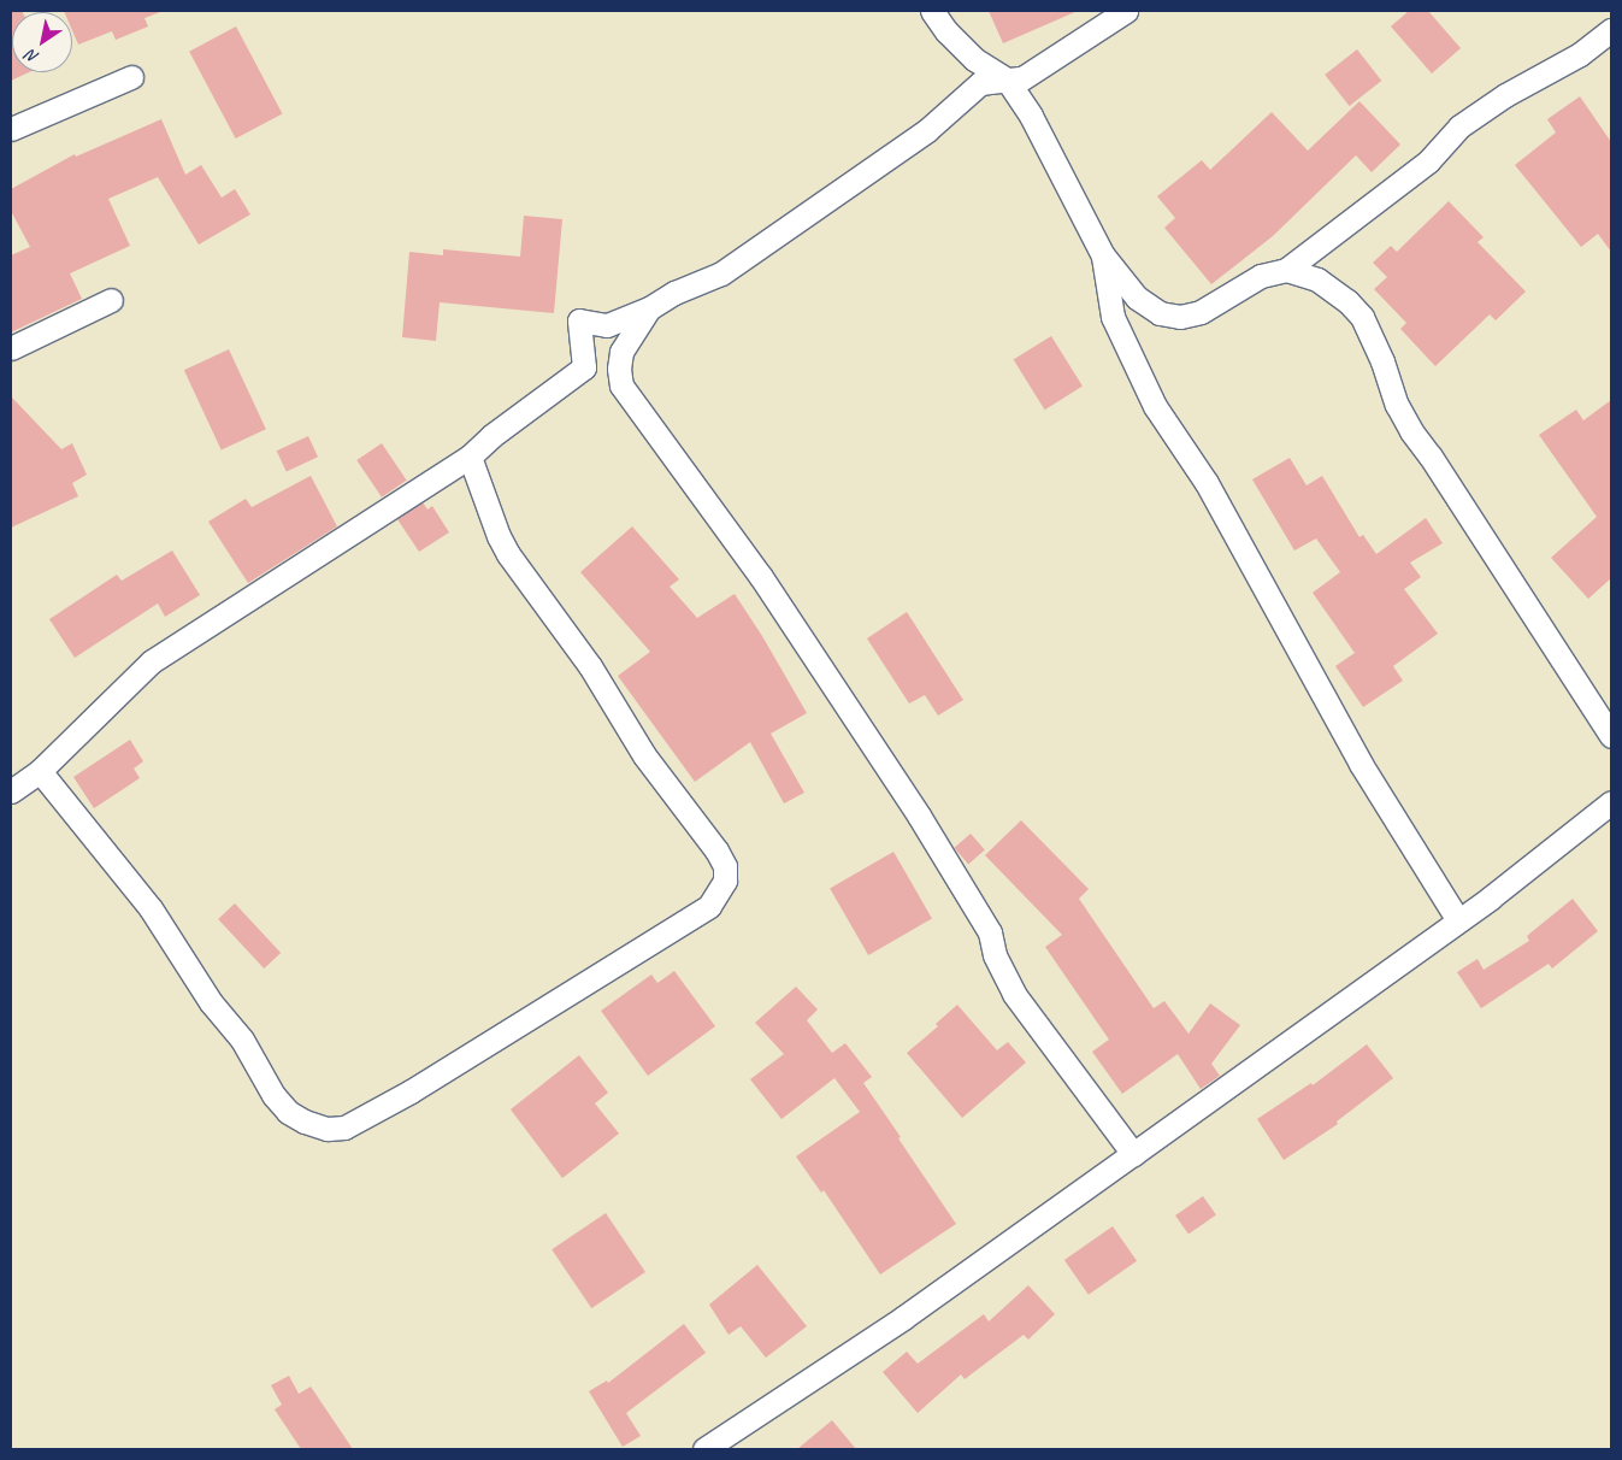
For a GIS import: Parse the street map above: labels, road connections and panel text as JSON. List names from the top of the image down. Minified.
{"north":"bottom left"}
